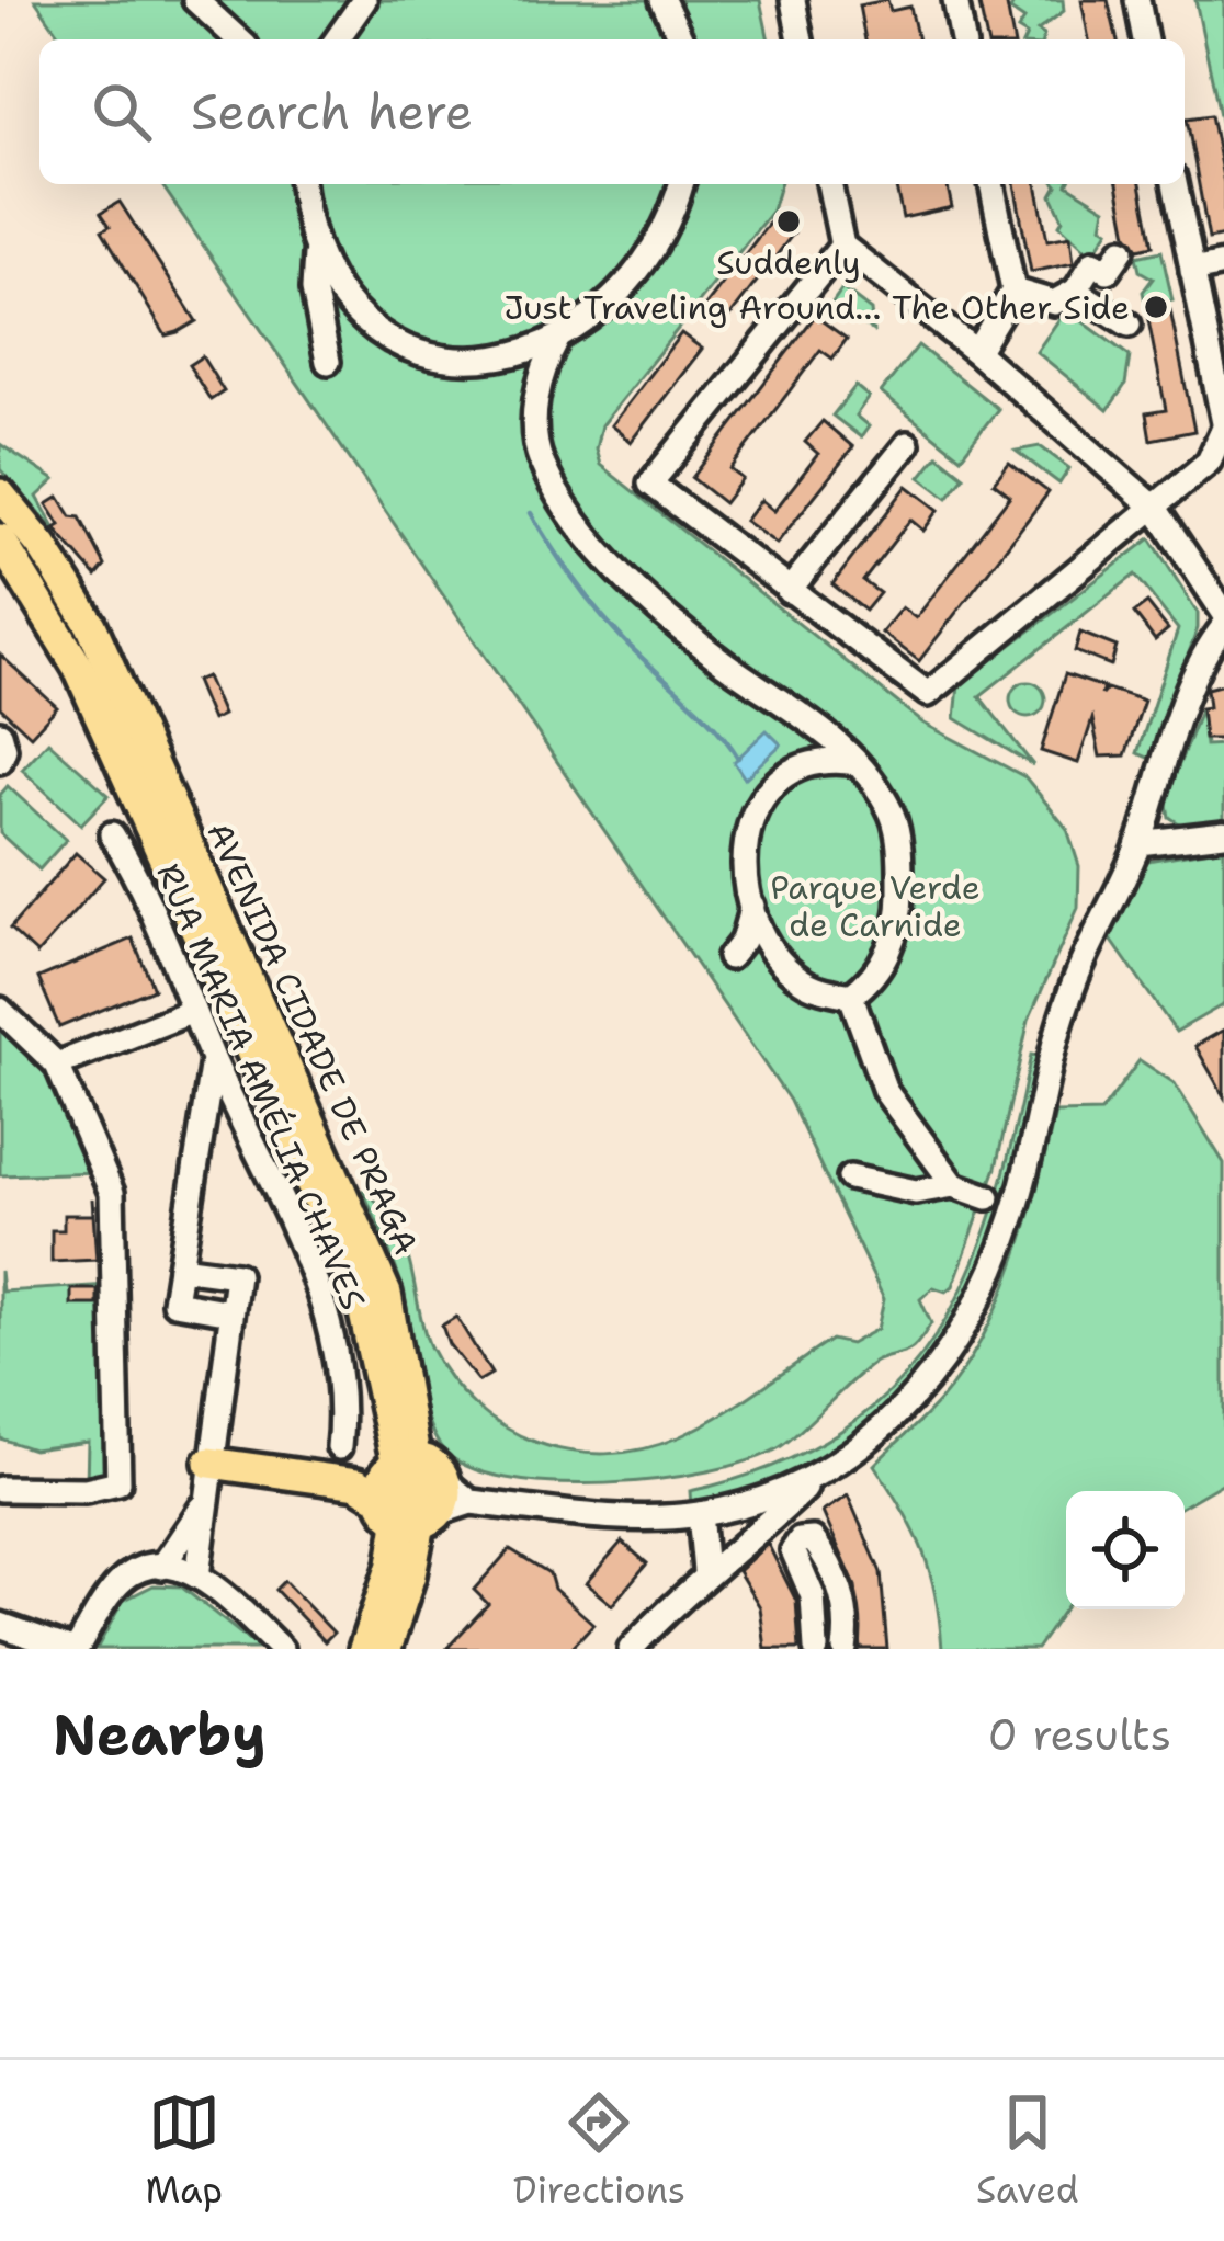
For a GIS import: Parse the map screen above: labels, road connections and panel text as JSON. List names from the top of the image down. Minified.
{"streets":{"main road":["AVENIDA CIDADE DE PRAGA"],"street":["RUA MARIA AMÉLIA CHAVES"]},"parks":["Parque Verde de Carnide"],"places":["Suddenly","Just Traveling Around… The Other Side"],"page":{"search":"Search here","heading":["Nearby","0 results"],"nav":["Map","Directions","Saved"]}}
